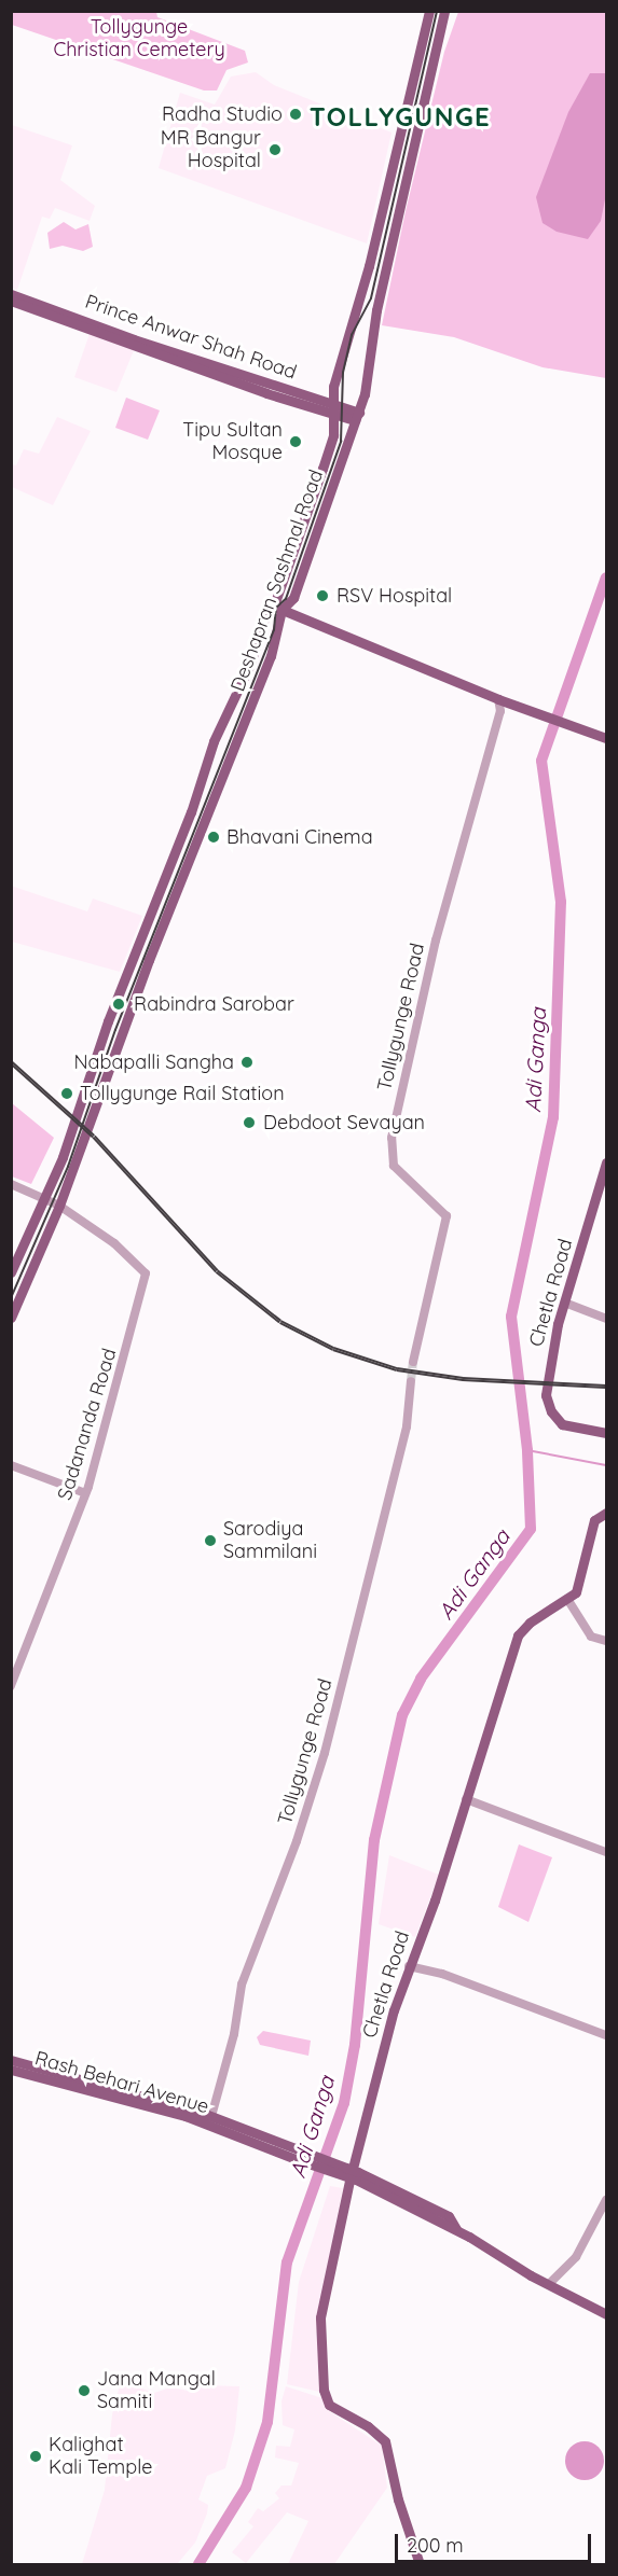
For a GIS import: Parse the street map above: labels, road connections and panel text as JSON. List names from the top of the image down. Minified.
{"streets":{"main road":["Prince Anwar Shah Road","Deshapran Sashmal Road","Chetla Road","Rash Behari Avenue"],"street":["Tollygunge Road","Sadananda Road"]},"crossings":[["Prince Anwar Shah Road","Deshapran Sashmal Road"],["Deshapran Sashmal Road","Sadananda Road"],["Tollygunge Road","Rash Behari Avenue"]],"districts":["TOLLYGUNGE"],"water":["Adi Ganga"],"parks":["Tollygunge Christian Cemetery"],"places":["Radha Studio","MR Bangur Hospital","Tipu Sultan Mosque","RSV Hospital","Bhavani Cinema","Rabindra Sarobar","Nabapalli Sangha","Tollygunge Rail Station","Debdoot Sevayan","Sarodiya Sammilani","Jana Mangal Samiti","Kalighat Kali Temple"],"scale_bar":"200 m"}
